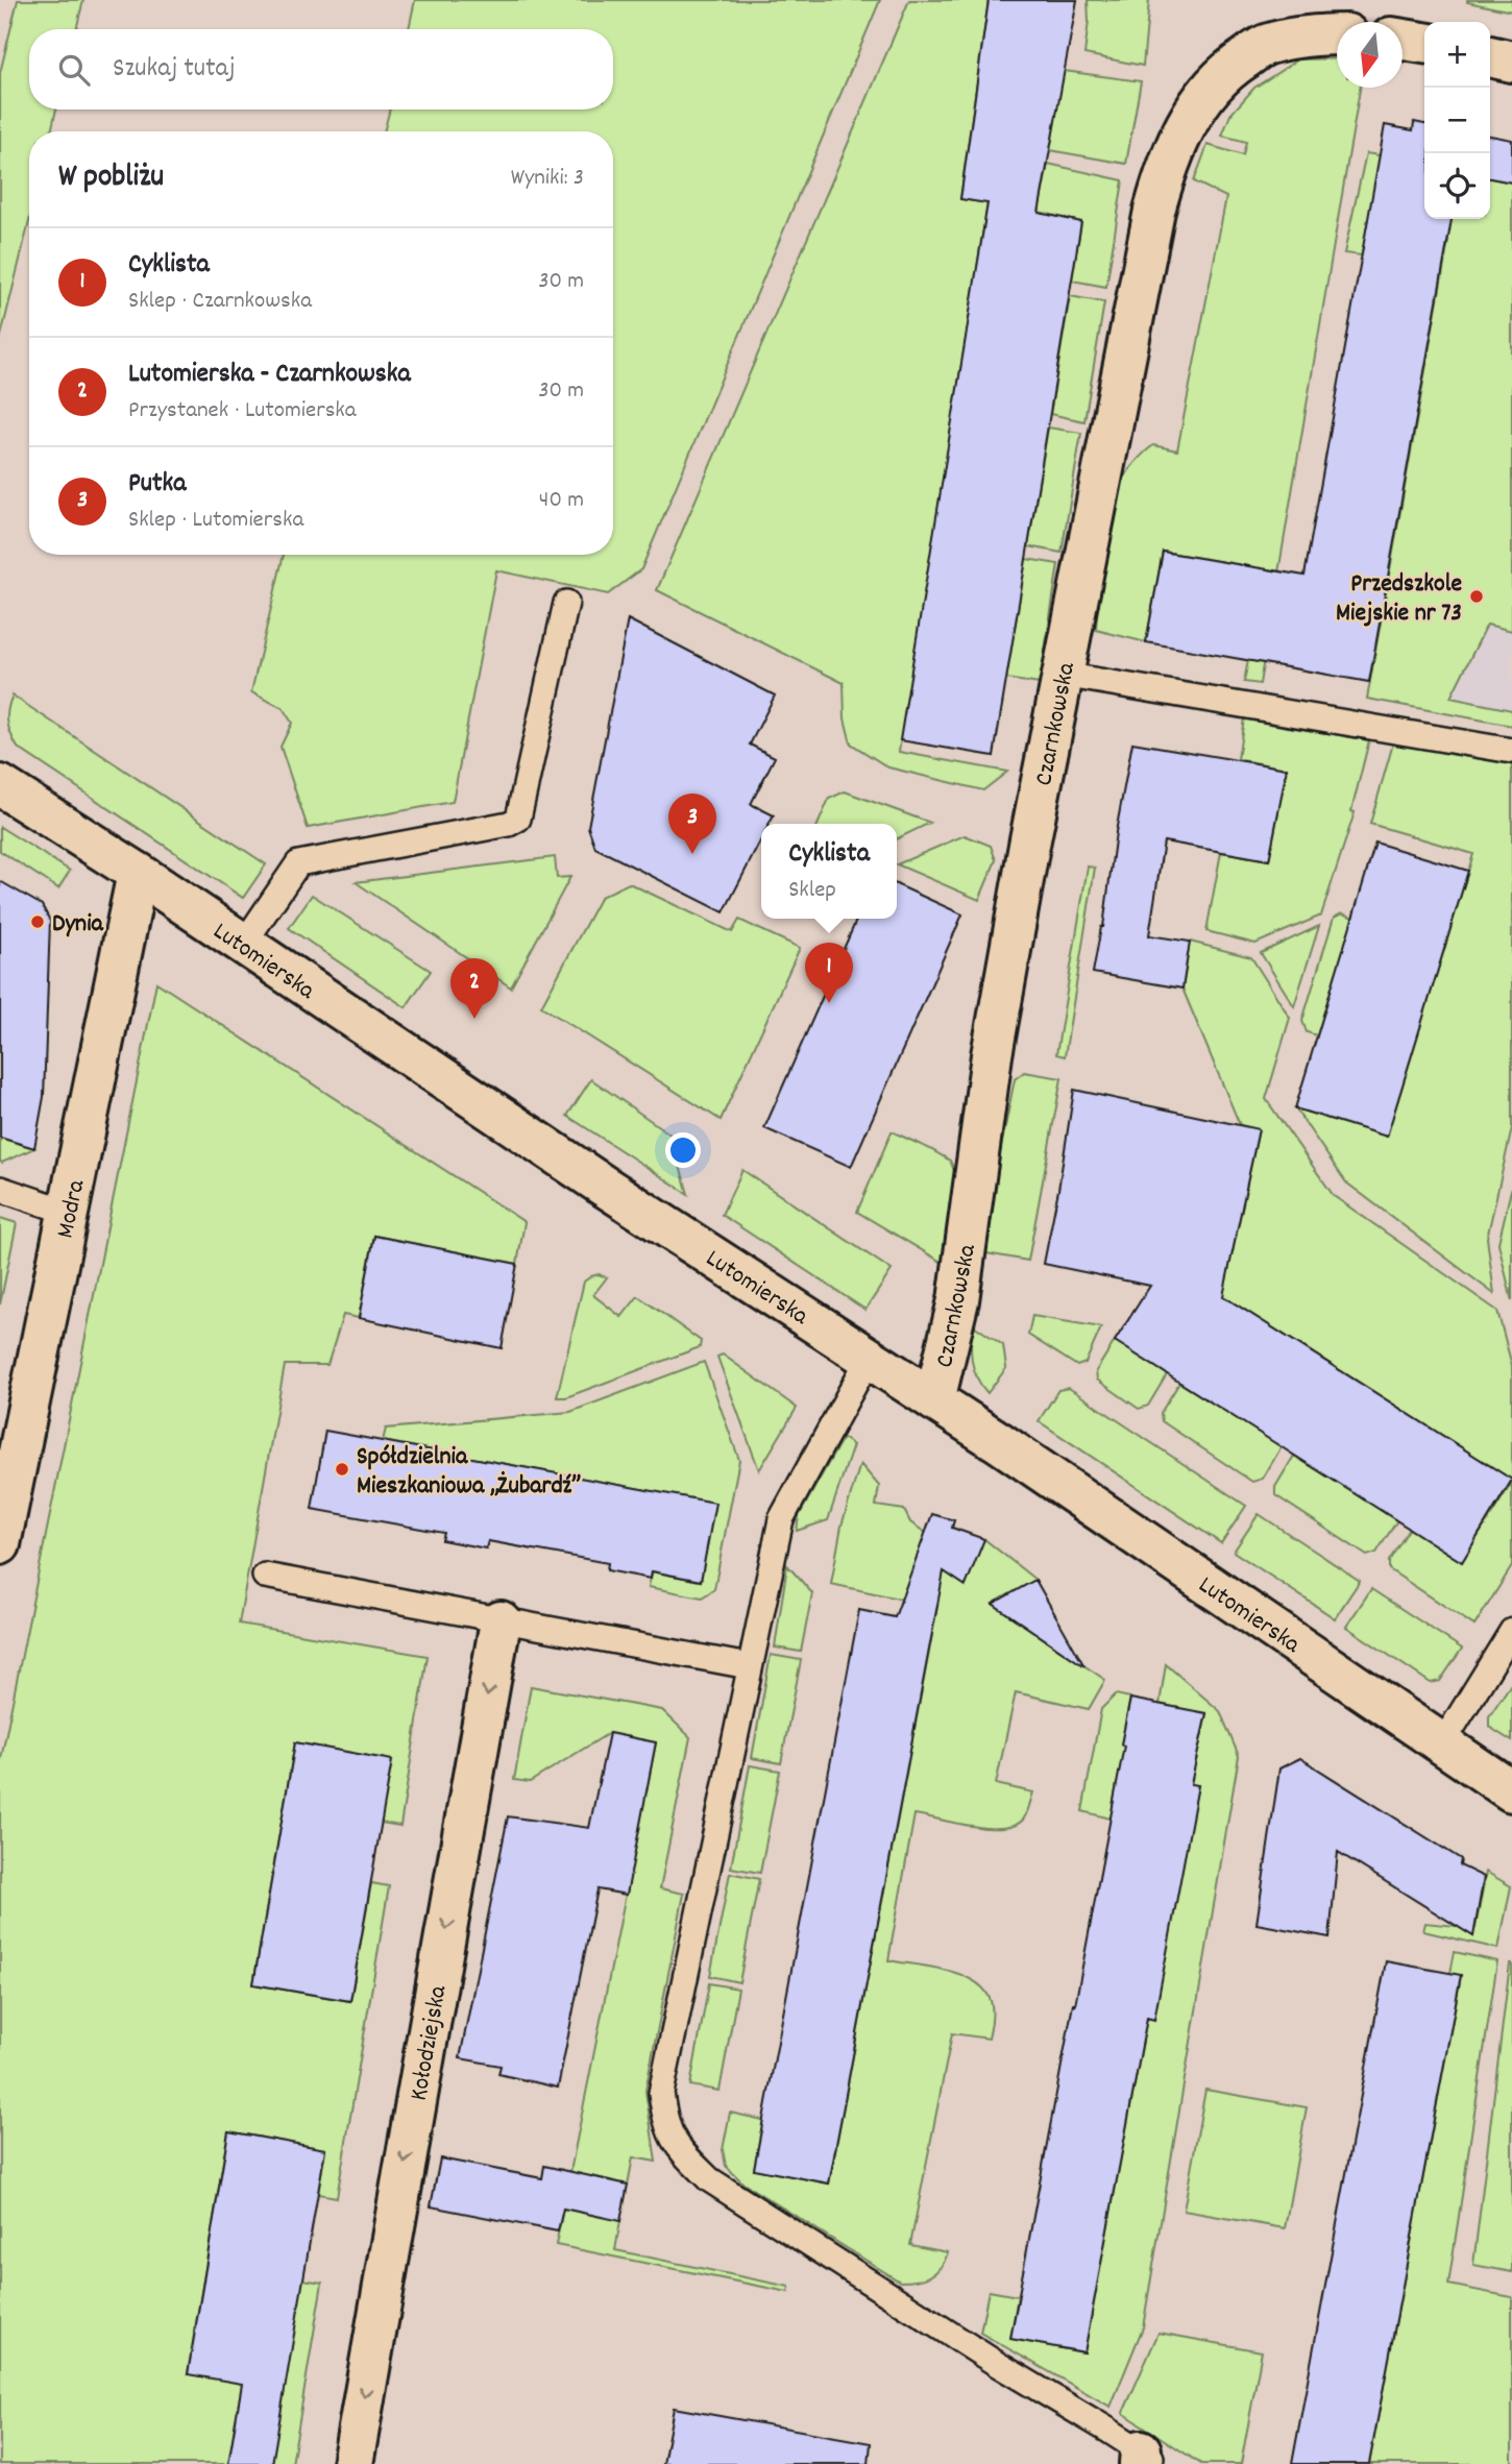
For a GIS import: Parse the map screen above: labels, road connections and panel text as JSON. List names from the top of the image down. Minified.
{"streets":{"street":["Czarnkowska","Lutomierska","Modra","Kołodziejska"]},"crossings":[["Czarnkowska","Lutomierska"],["Lutomierska","Modra"]],"one_way":["Kołodziejska"],"places":["Przedszkole Miejskie nr 73","Dynia","Spółdzielnia Mieszkaniowa „Żubardź”"],"north":"bottom","page":{"map_buttons":["+","−"],"search":"Szukaj tutaj","heading":["W pobliżu","Wyniki: 3"],"list":[{"mark":"1","name":"Cyklista","note":"Sklep · Czarnkowska","value":"30 m"},{"mark":"2","name":"Lutomierska - Czarnkowska","note":"Przystanek · Lutomierska","value":"30 m"},{"mark":"3","name":"Putka","note":"Sklep · Lutomierska","value":"40 m"}],"pins":["3","1","2"],"popup":["Cyklista","Sklep"]}}
